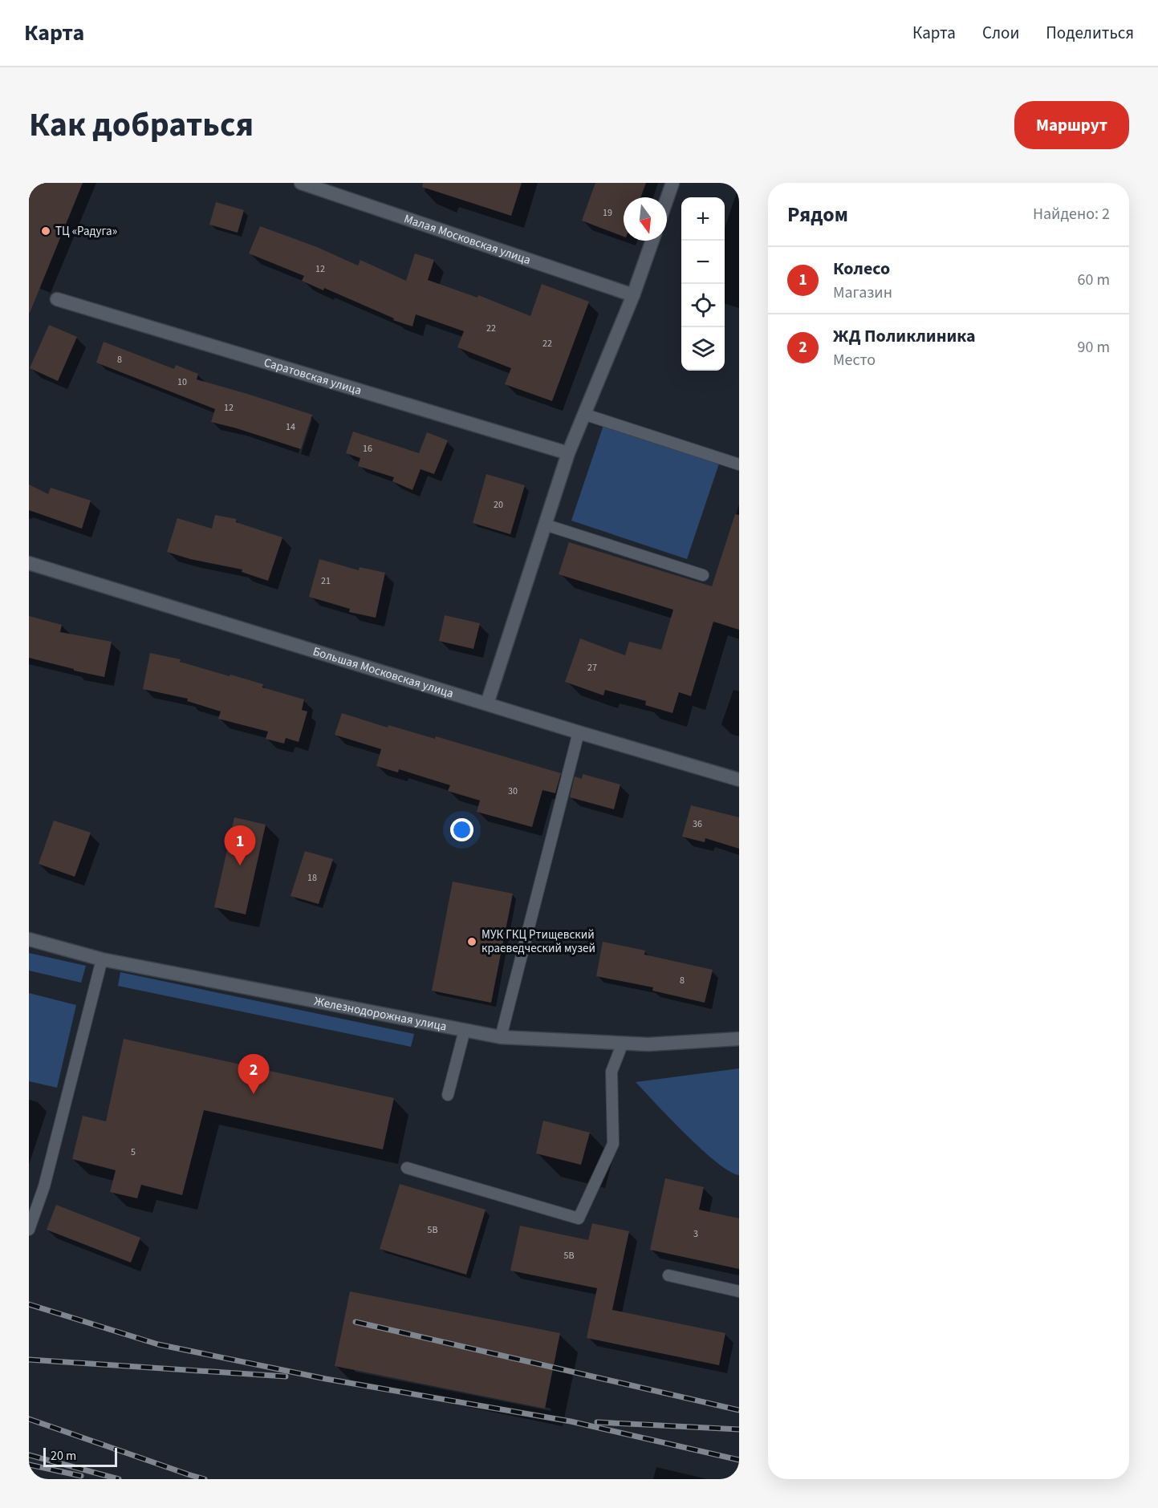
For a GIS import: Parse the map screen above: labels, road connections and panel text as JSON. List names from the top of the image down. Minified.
{"streets":{"street":["Малая Московская улица","Саратовская улица","Большая Московская улица","Железнодорожная улица"]},"places":["ТЦ «Радуга»","МУК ГКЦ Ртищевский краеведческий музей"],"house_numbers":["19","12","22","22","8","10","12","14","16","20","21","27","30","36","18","8","5","5В","3","5В"],"scale_bar":"20 m","north":"bottom","page":{"header":"Карта","nav":["Карта","Слои","Поделиться"],"title":"Как добраться","buttons":"Маршрут","heading":["Рядом","Найдено: 2"],"map_buttons":["+","−"],"list":[{"mark":"1","name":"Колесо","note":"Магазин","value":"60 m"},{"mark":"2","name":"ЖД Поликлиника","note":"Место","value":"90 m"}],"pins":["1","2"],"scale":"20 m"}}
